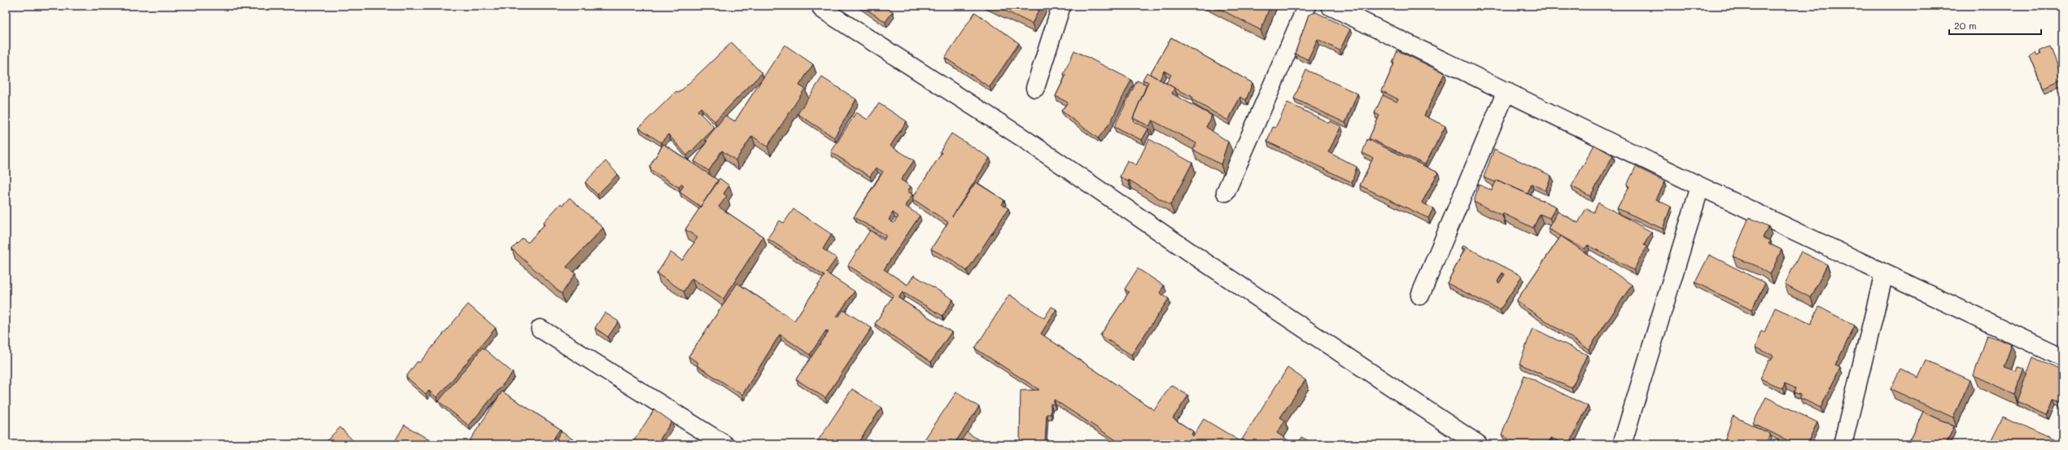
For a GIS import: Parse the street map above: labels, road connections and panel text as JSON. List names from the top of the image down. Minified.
{"scale_bar":"20 m"}
